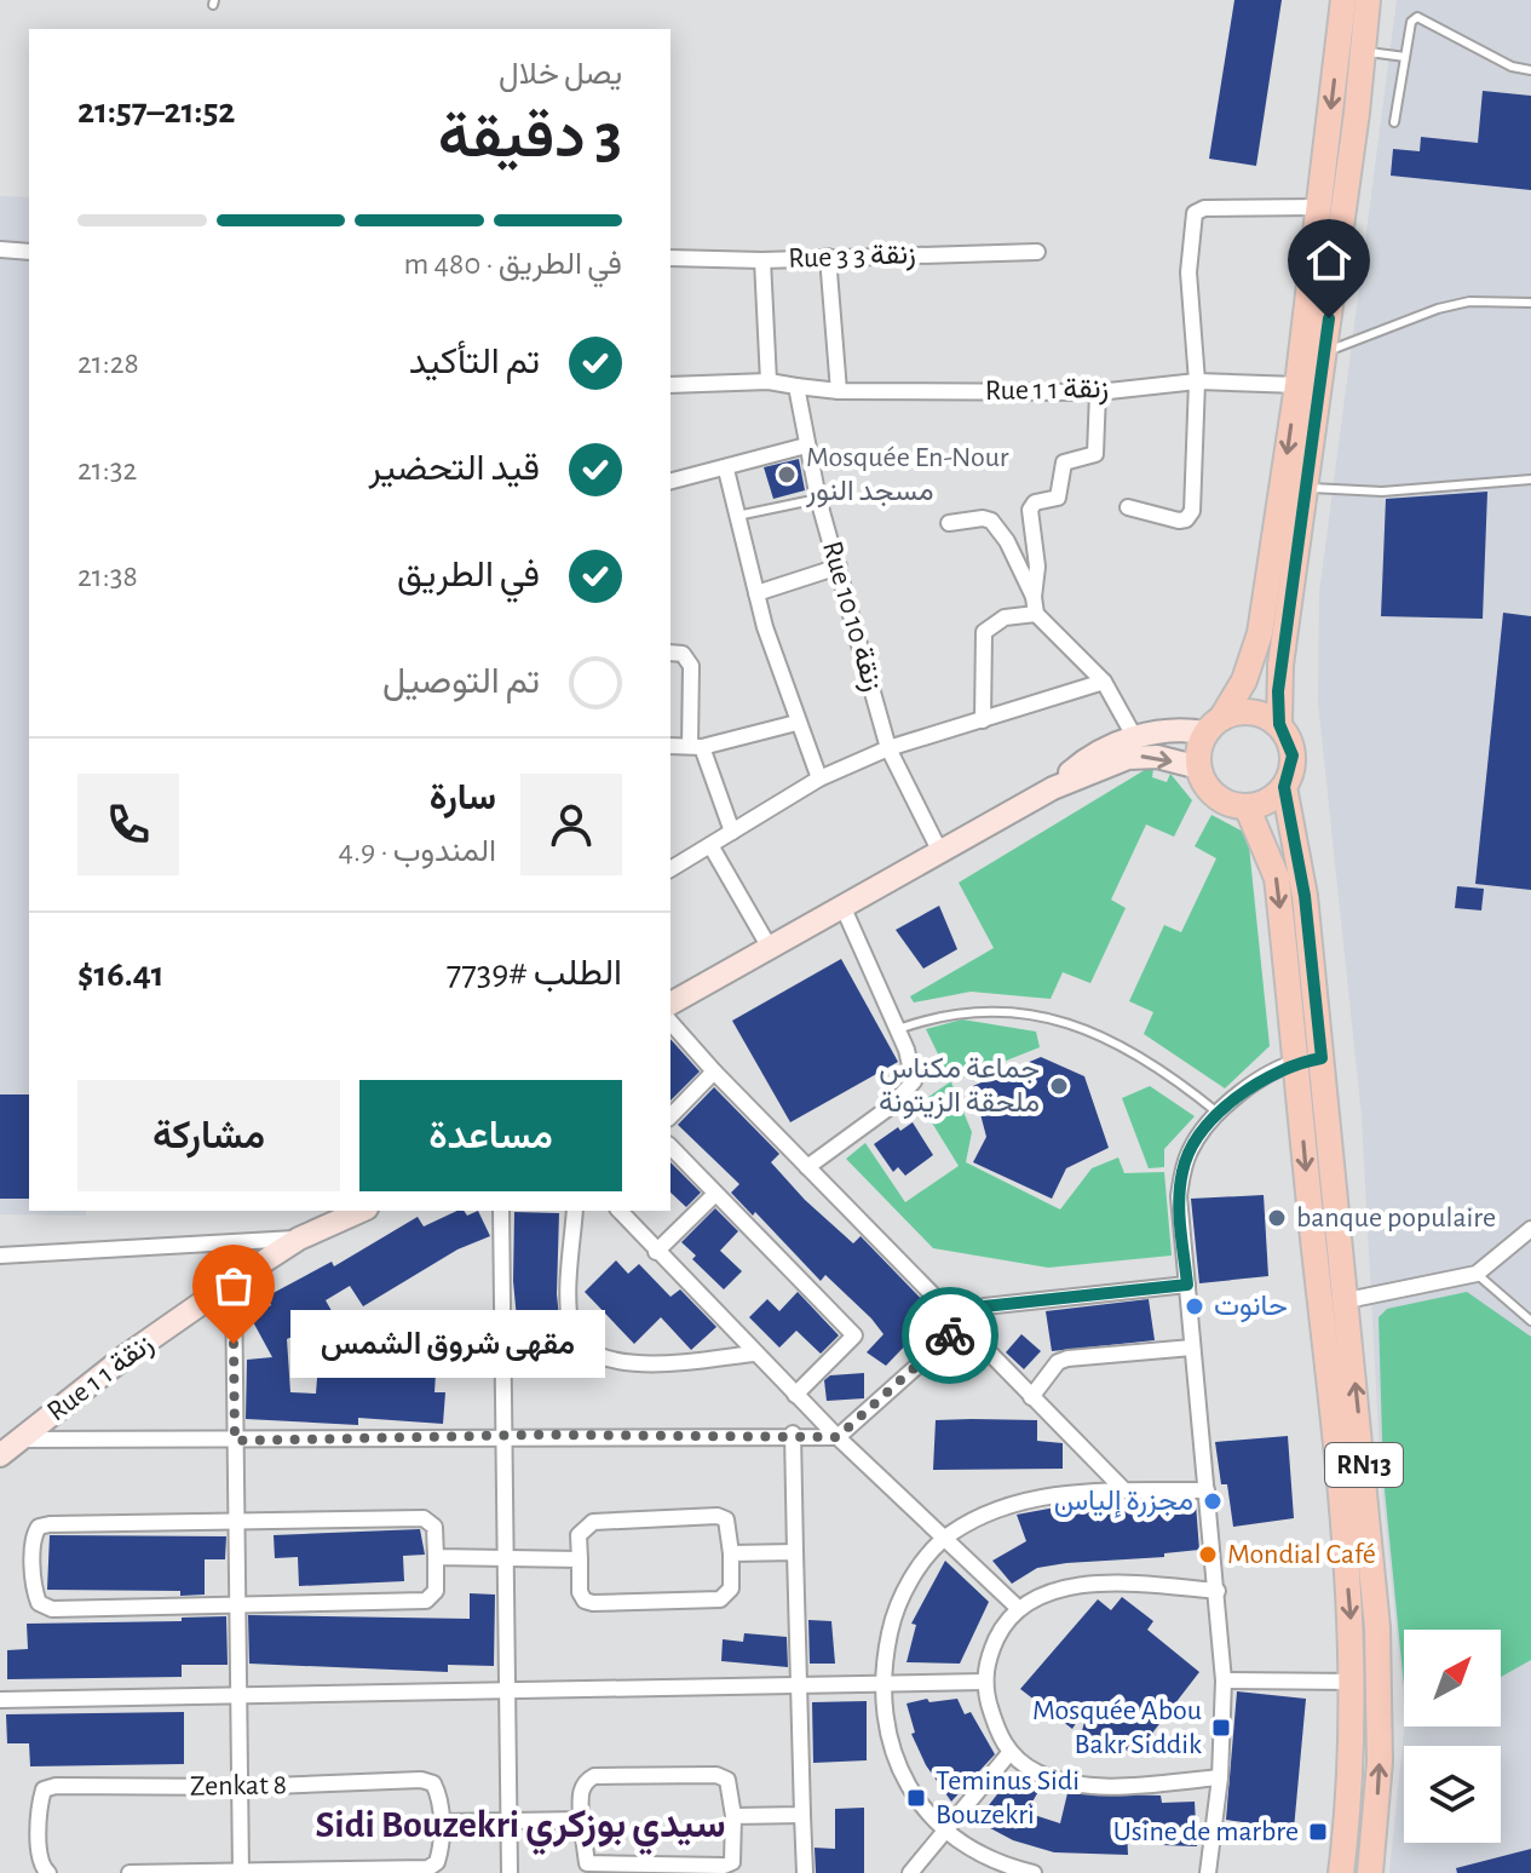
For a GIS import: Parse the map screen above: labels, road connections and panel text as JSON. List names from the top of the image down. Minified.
{"streets":{"main road":["RN13"],"street":["Rue 3 زنقة 3","Rue 1 زنقة 1","Rue 10 زنقة 10","Zenkat 8"]},"crossings":[["Rue 3 زنقة 3","Rue 10 زنقة 10"],["Rue 1 زنقة 1","Rue 10 زنقة 10"],["Rue 1 زنقة 1","RN13"]],"districts":["Sidi Bouzekri سيدي بوزكري"],"places":{"other":["Mosquée En-Nour مسجد النور","جماعة مكناس ملحقة الزيتونة","banque populaire","حانوت","مقهى شروق الشمس","مجزرة إلياس","Mondial Café"],"transit":["Mosquée Abou Bakr Siddik","Teminus Sidi Bouzekri","Usine de marbre"]},"north":"top right","page":{"heading":["3 دقيقة","يصل خلال","21:52–21:57"],"panel":["سارة","المندوب · 4.9","الطلب #7739","$16.41"],"bar":"في الطريق · 480 m","list":[["تم التأكيد","21:28"],["قيد التحضير","21:32"],["في الطريق","21:38"],"تم التوصيل"],"buttons":["مساعدة","مشاركة"],"bubble":"مقهى شروق الشمس"}}
